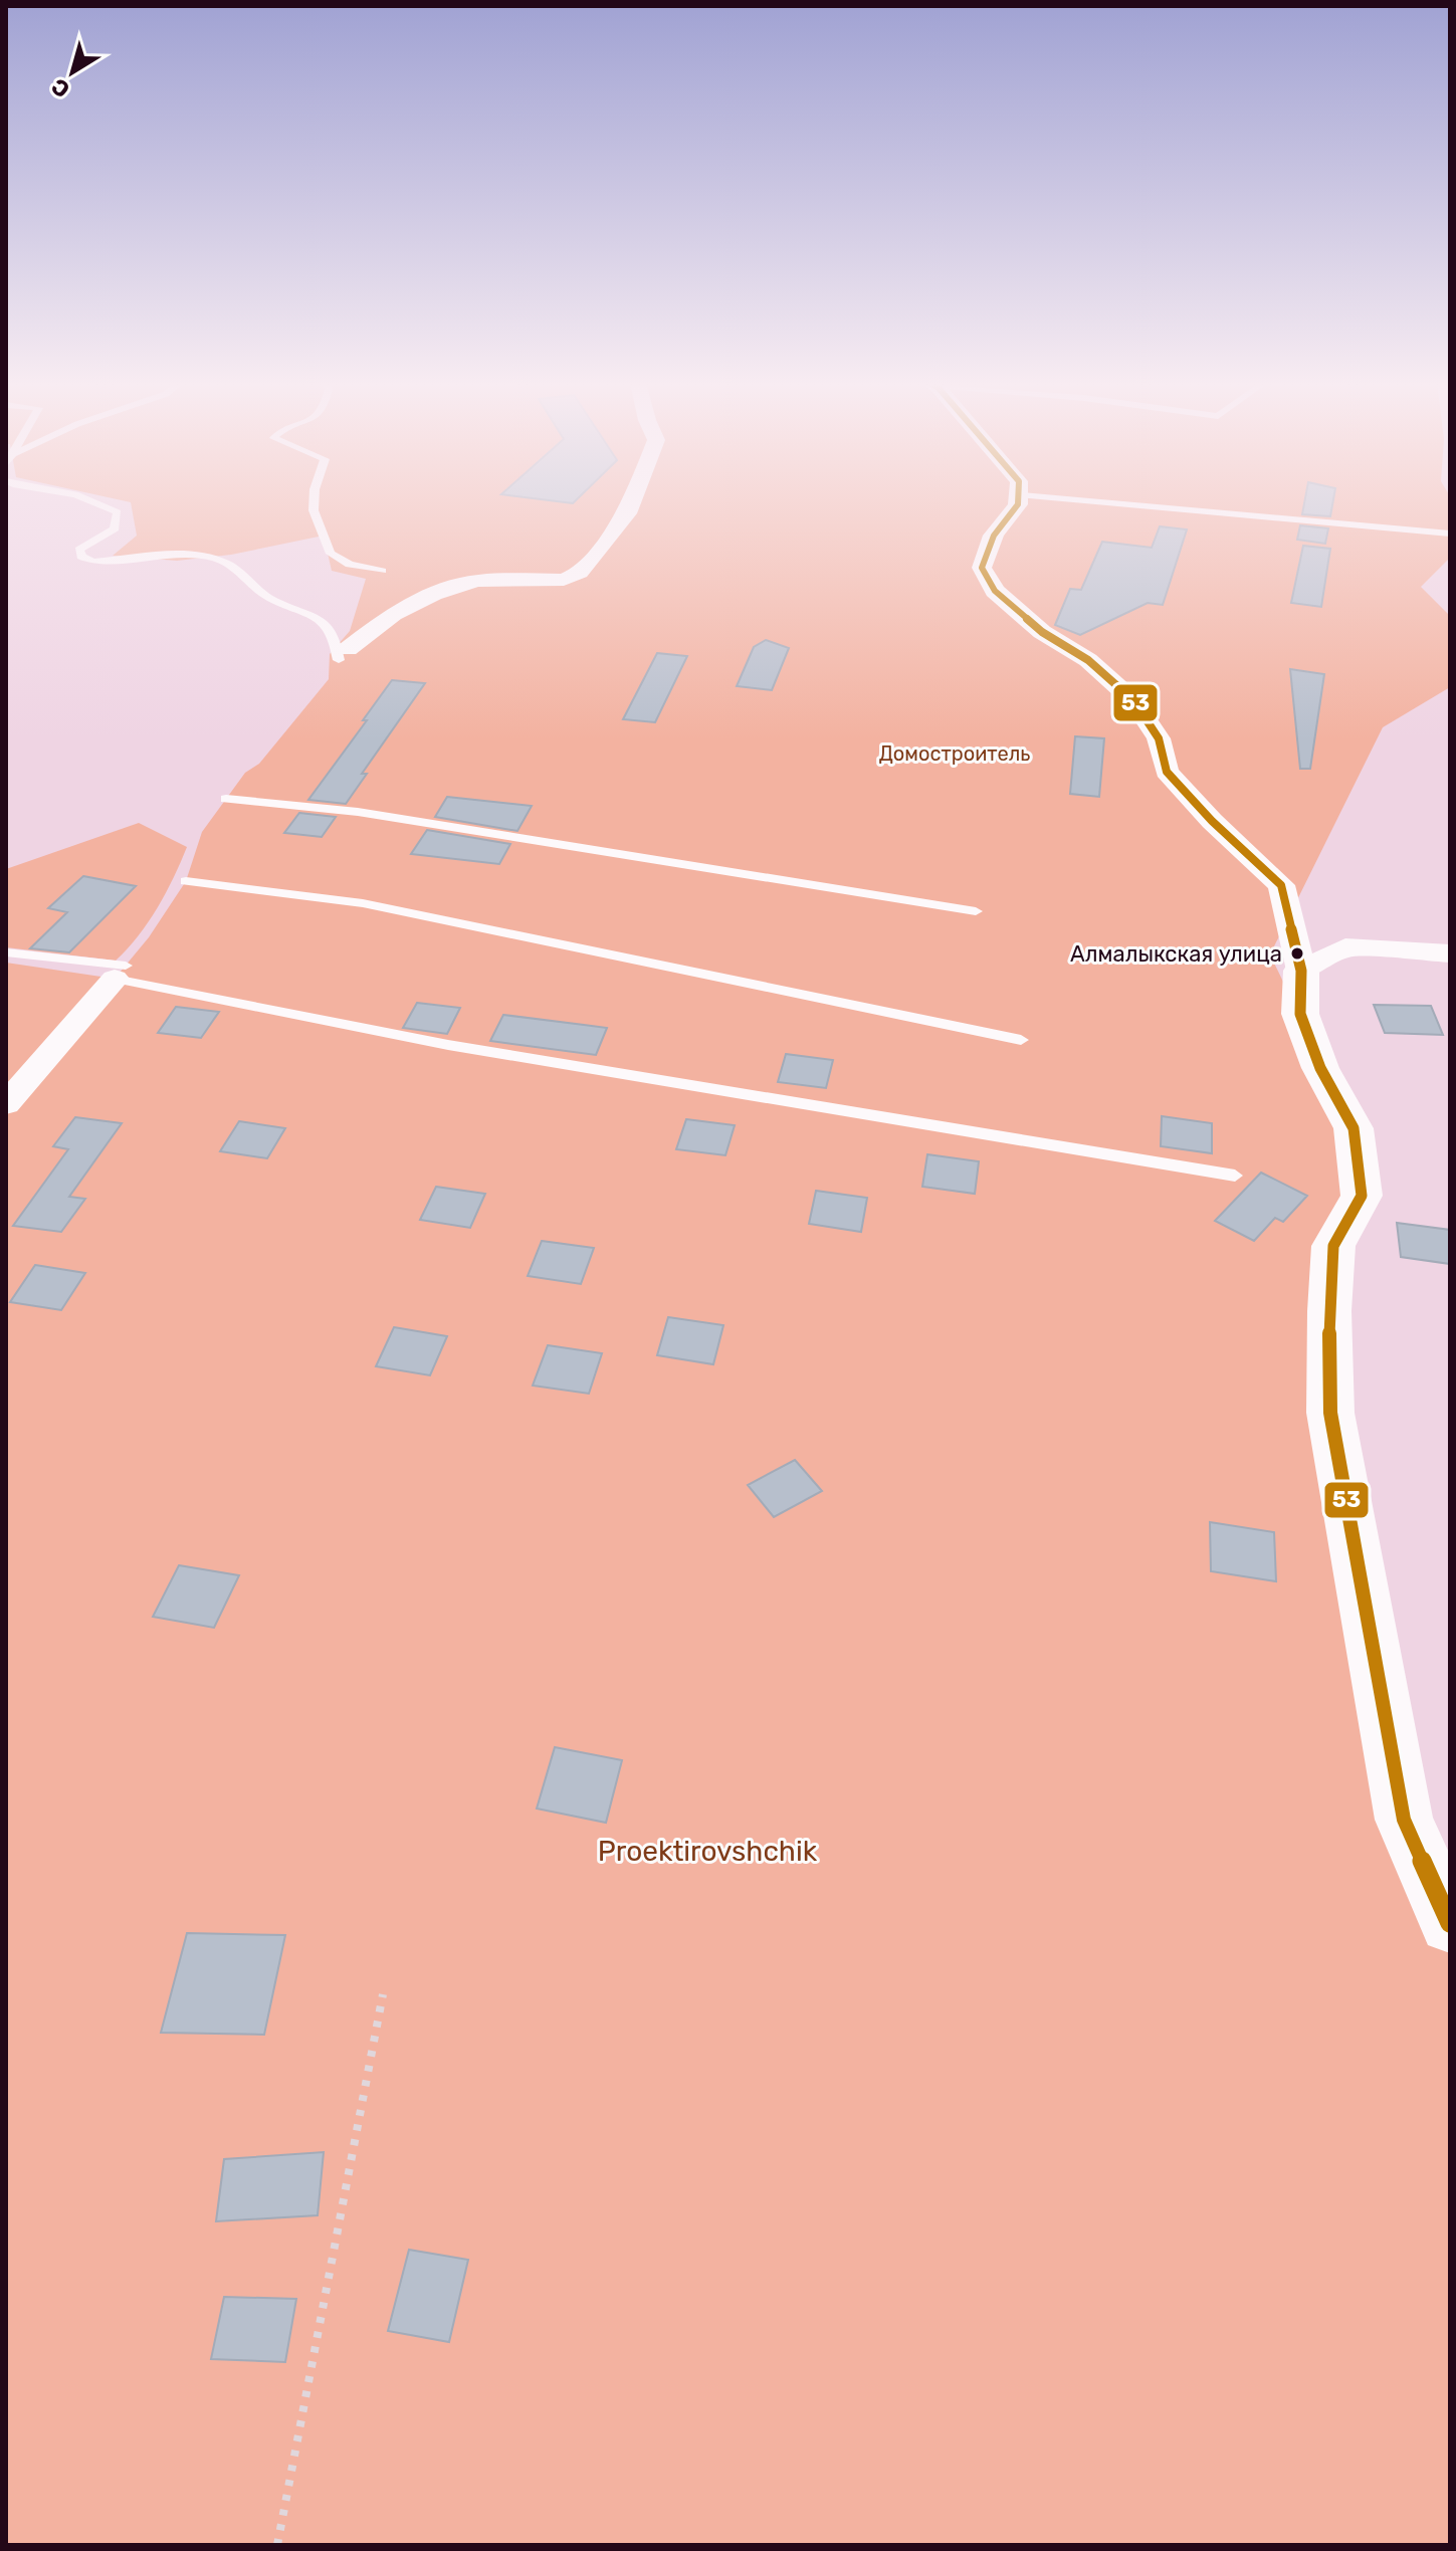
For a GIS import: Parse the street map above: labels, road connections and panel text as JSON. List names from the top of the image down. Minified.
{"parks":["Домостроитель","Proektirovshchik"],"places":["Алмалыкская улица"],"lines":["transit line 53"],"north":"bottom left"}
